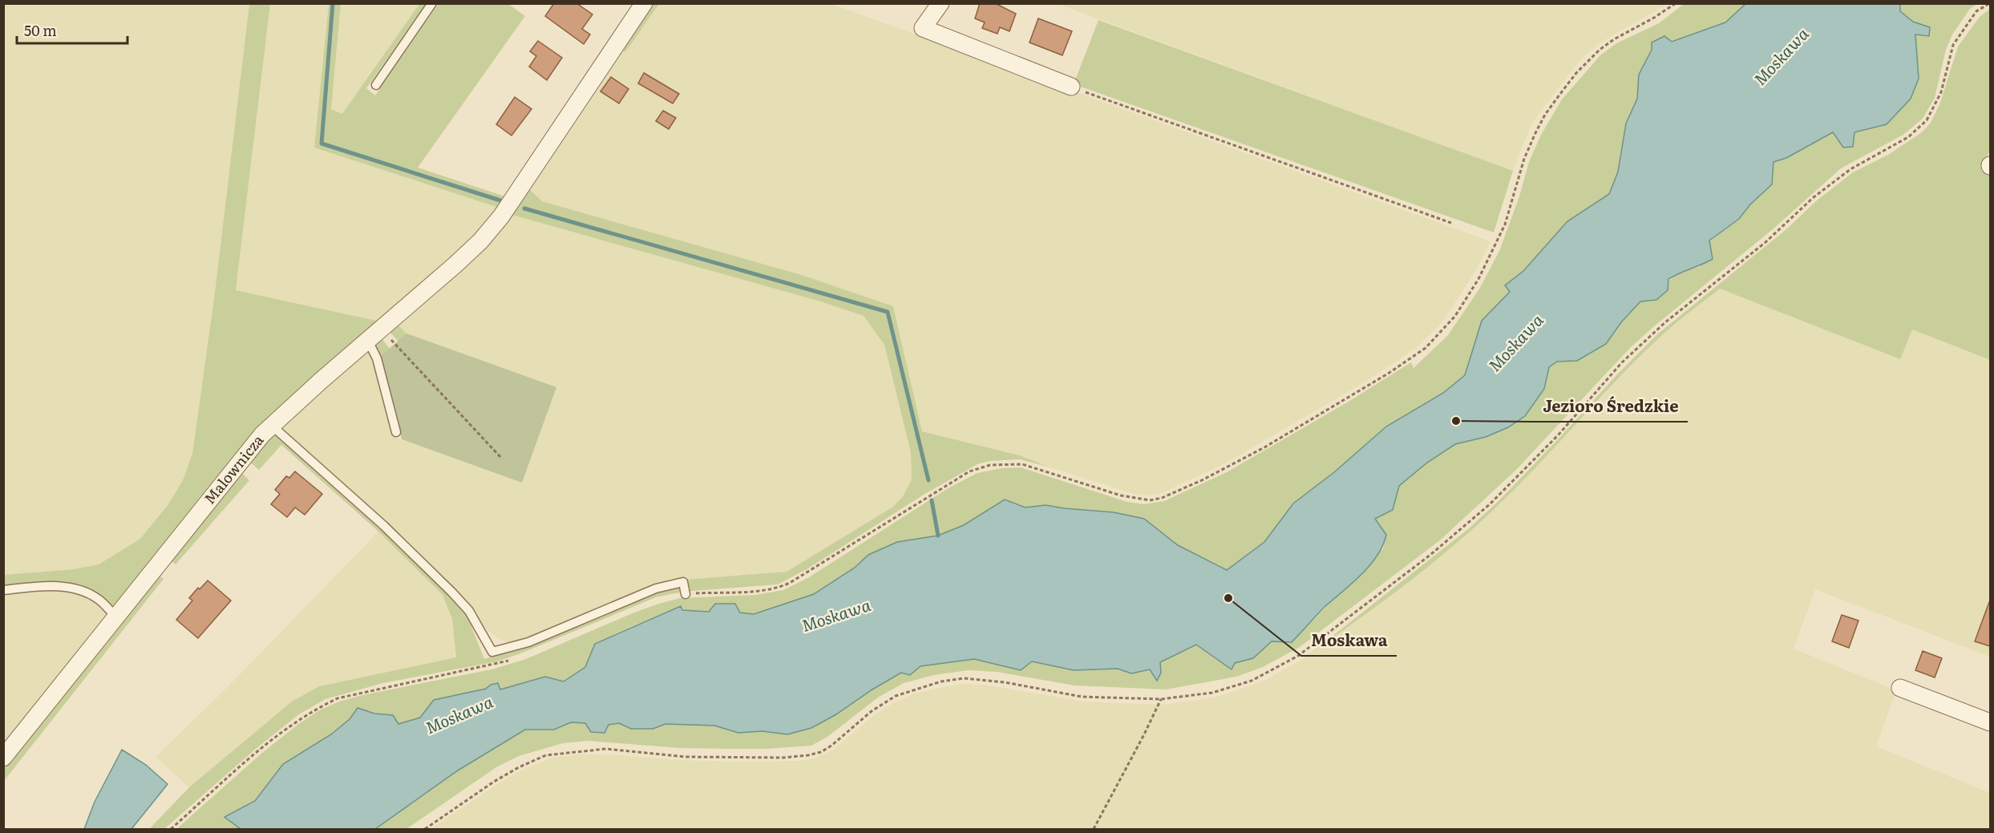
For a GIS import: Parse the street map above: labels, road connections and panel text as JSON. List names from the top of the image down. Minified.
{"streets":{"street":["Malownicza"]},"water":["Moskawa"],"places":["Jezioro Średzkie","Moskawa"],"scale_bar":"50 m"}
